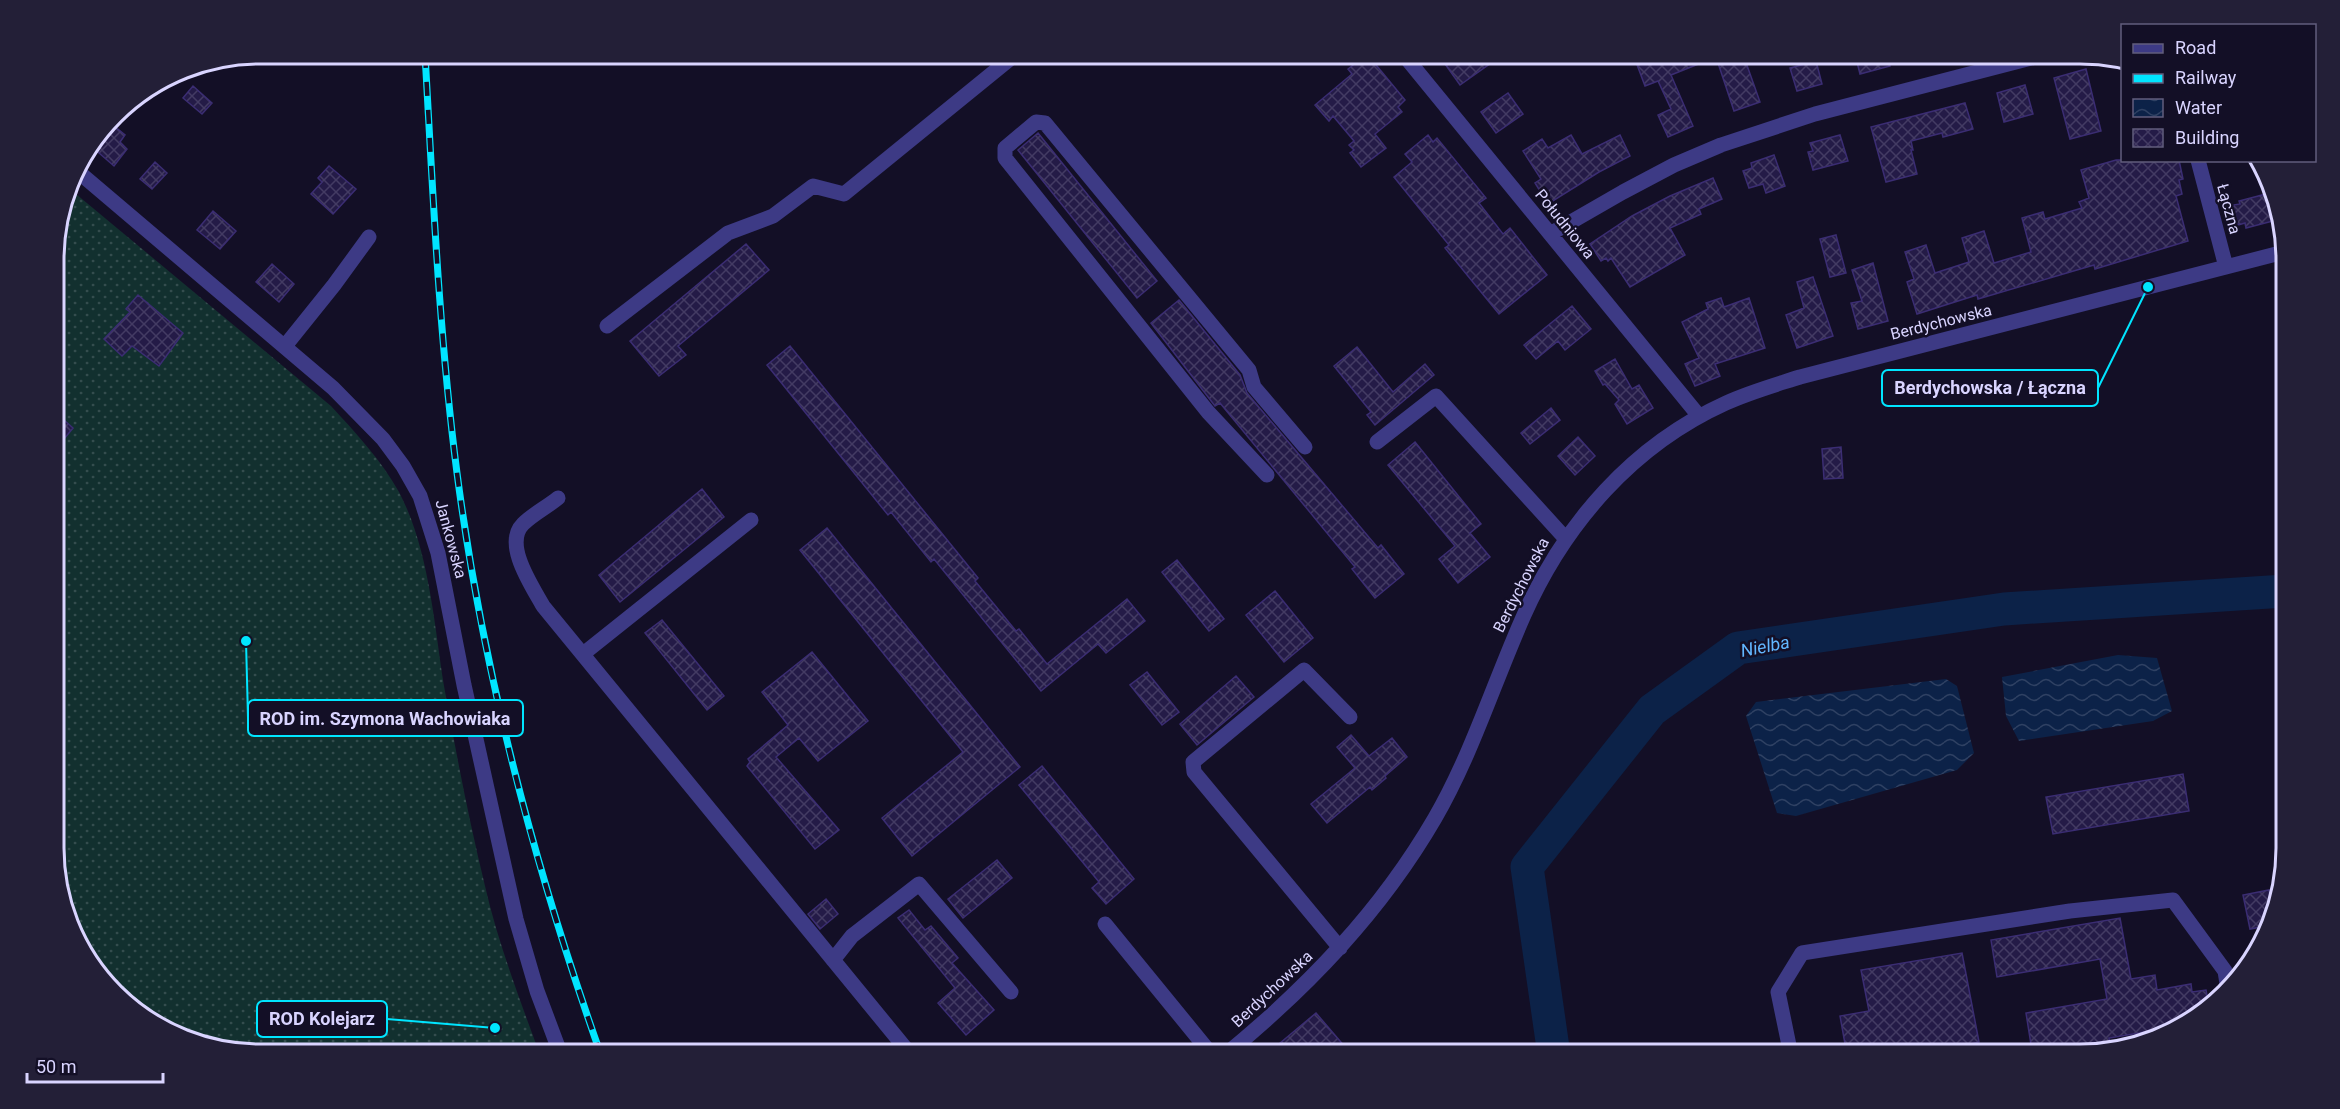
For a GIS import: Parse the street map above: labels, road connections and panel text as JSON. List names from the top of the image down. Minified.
{"streets":{"street":["Łączna","Południowa","Berdychowska","Jankowska"]},"crossings":[["Łączna","Berdychowska"],["Południowa","Berdychowska"]],"water":["Nielba"],"places":["Berdychowska / Łączna","ROD im. Szymona Wachowiaka","ROD Kolejarz"],"legend":["Road","Railway","Water","Building"],"scale_bar":"50 m"}
